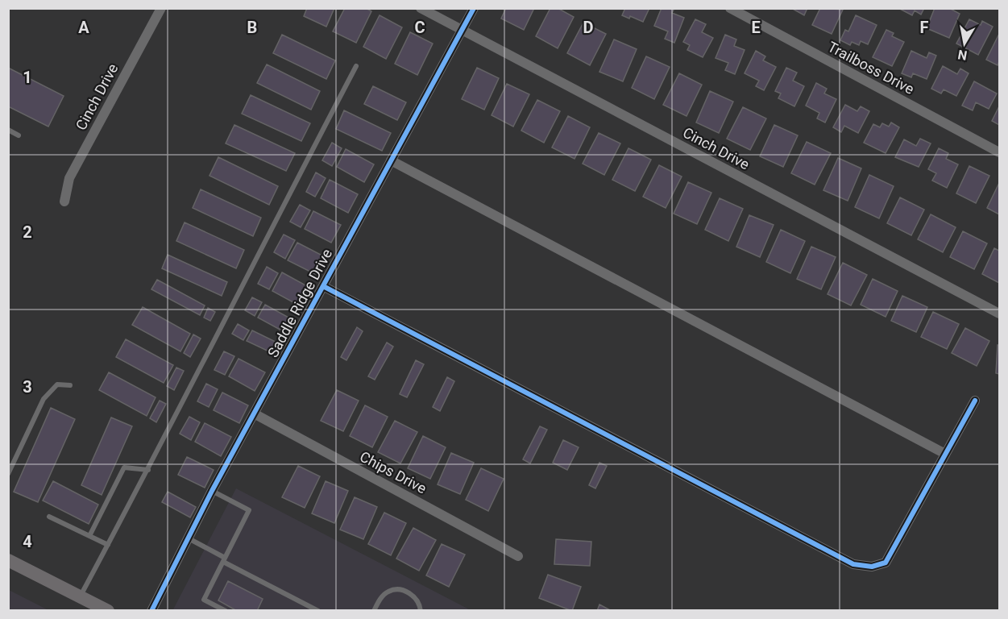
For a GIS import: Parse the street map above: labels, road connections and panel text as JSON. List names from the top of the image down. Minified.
{"streets":{"street":["Trailboss Drive","Cinch Drive","Saddle Ridge Drive","Chips Drive"]},"crossings":[["Cinch Drive","Saddle Ridge Drive"],["Saddle Ridge Drive","Chips Drive"]],"north":"bottom","grid":{"columns":["A","B","C","D","E","F"],"rows":["1","2","3","4"]}}
